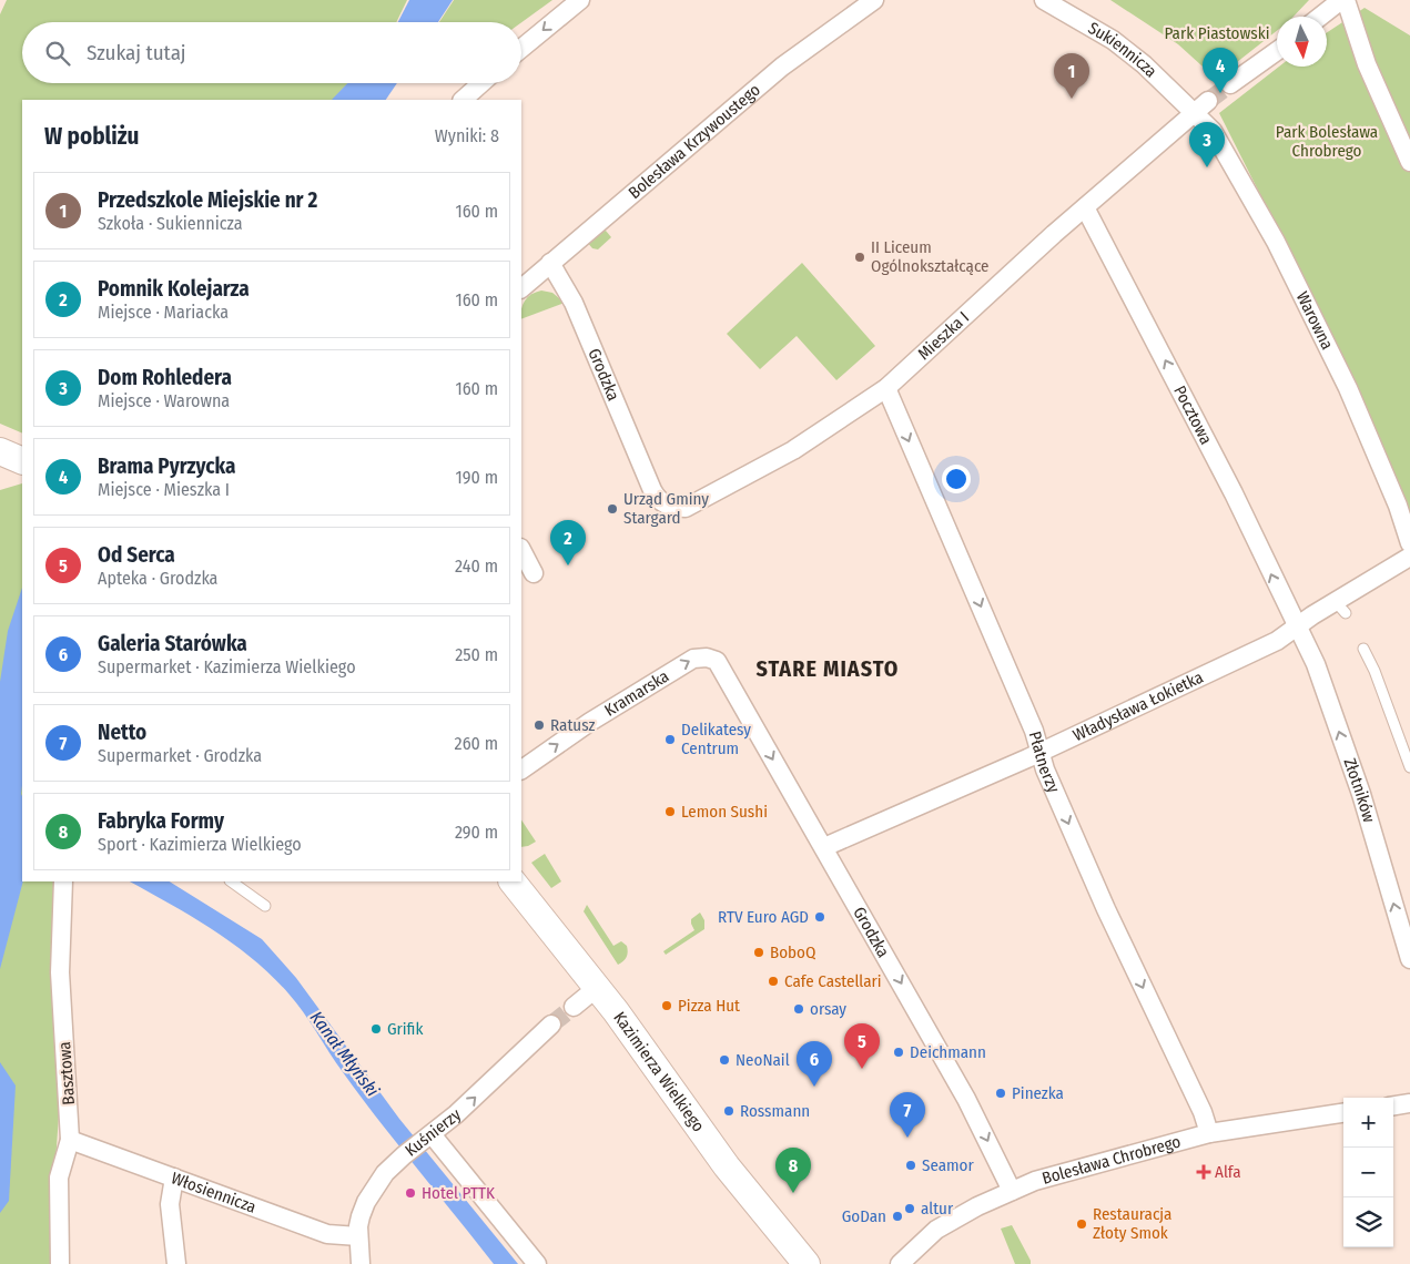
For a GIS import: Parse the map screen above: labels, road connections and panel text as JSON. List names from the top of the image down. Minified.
{"streets":{"street":["Sukiennicza","Bolesława Krzywoustego","Warowna","Mieszka I","Grodzka","Pocztowa","Kramarska","Władysława Łokietka","Płatnerzy","Złotników","Kazimierza Wielkiego","Basztowa","Kuśnierzy","Bolesława Chrobrego","Włosiennicza"]},"crossings":[["Sukiennicza","Warowna"],["Sukiennicza","Mieszka I"],["Bolesława Krzywoustego","Grodzka"],["Warowna","Mieszka I"],["Mieszka I","Grodzka"],["Mieszka I","Pocztowa"],["Mieszka I","Płatnerzy"],["Grodzka","Kramarska"],["Grodzka","Władysława Łokietka"],["Grodzka","Bolesława Chrobrego"],["Pocztowa","Władysława Łokietka"],["Pocztowa","Złotników"],["Władysława Łokietka","Płatnerzy"],["Władysława Łokietka","Złotników"],["Płatnerzy","Bolesława Chrobrego"],["Basztowa","Włosiennicza"],["Kuśnierzy","Włosiennicza"]],"one_way":["Grodzka","Pocztowa","Kramarska","Płatnerzy","Złotników","Kuśnierzy"],"districts":["STARE MIASTO"],"water":["Kanał Młyński"],"parks":["Park Piastowski","Park Bolesława Chrobrego"],"places":{"other":["II Liceum Ogólnokształcące","Urząd Gminy Stargard","Ratusz","Delikatesy Centrum","Lemon Sushi","RTV Euro AGD","BoboQ","Cafe Castellari","Pizza Hut","orsay","Grifik","Deichmann","NeoNail","Pinezka","Rossmann","Seamor","Hotel PTTK","altur","GoDan","Restauracja Złoty Smok"],"health":["Alfa"]},"north":"bottom","page":{"search":"Szukaj tutaj","pins":["4","1","3","2","5","6","7","8"],"heading":["W pobliżu","Wyniki: 8"],"list":[{"mark":"1","name":"Przedszkole Miejskie nr 2","note":"Szkoła · Sukiennicza","value":"160 m"},{"mark":"2","name":"Pomnik Kolejarza","note":"Miejsce · Mariacka","value":"160 m"},{"mark":"3","name":"Dom Rohledera","note":"Miejsce · Warowna","value":"160 m"},{"mark":"4","name":"Brama Pyrzycka","note":"Miejsce · Mieszka I","value":"190 m"},{"mark":"5","name":"Od Serca","note":"Apteka · Grodzka","value":"240 m"},{"mark":"6","name":"Galeria Starówka","note":"Supermarket · Kazimierza Wielkiego","value":"250 m"},{"mark":"7","name":"Netto","note":"Supermarket · Grodzka","value":"260 m"},{"mark":"8","name":"Fabryka Formy","note":"Sport · Kazimierza Wielkiego","value":"290 m"}],"map_buttons":["+","−"]}}
